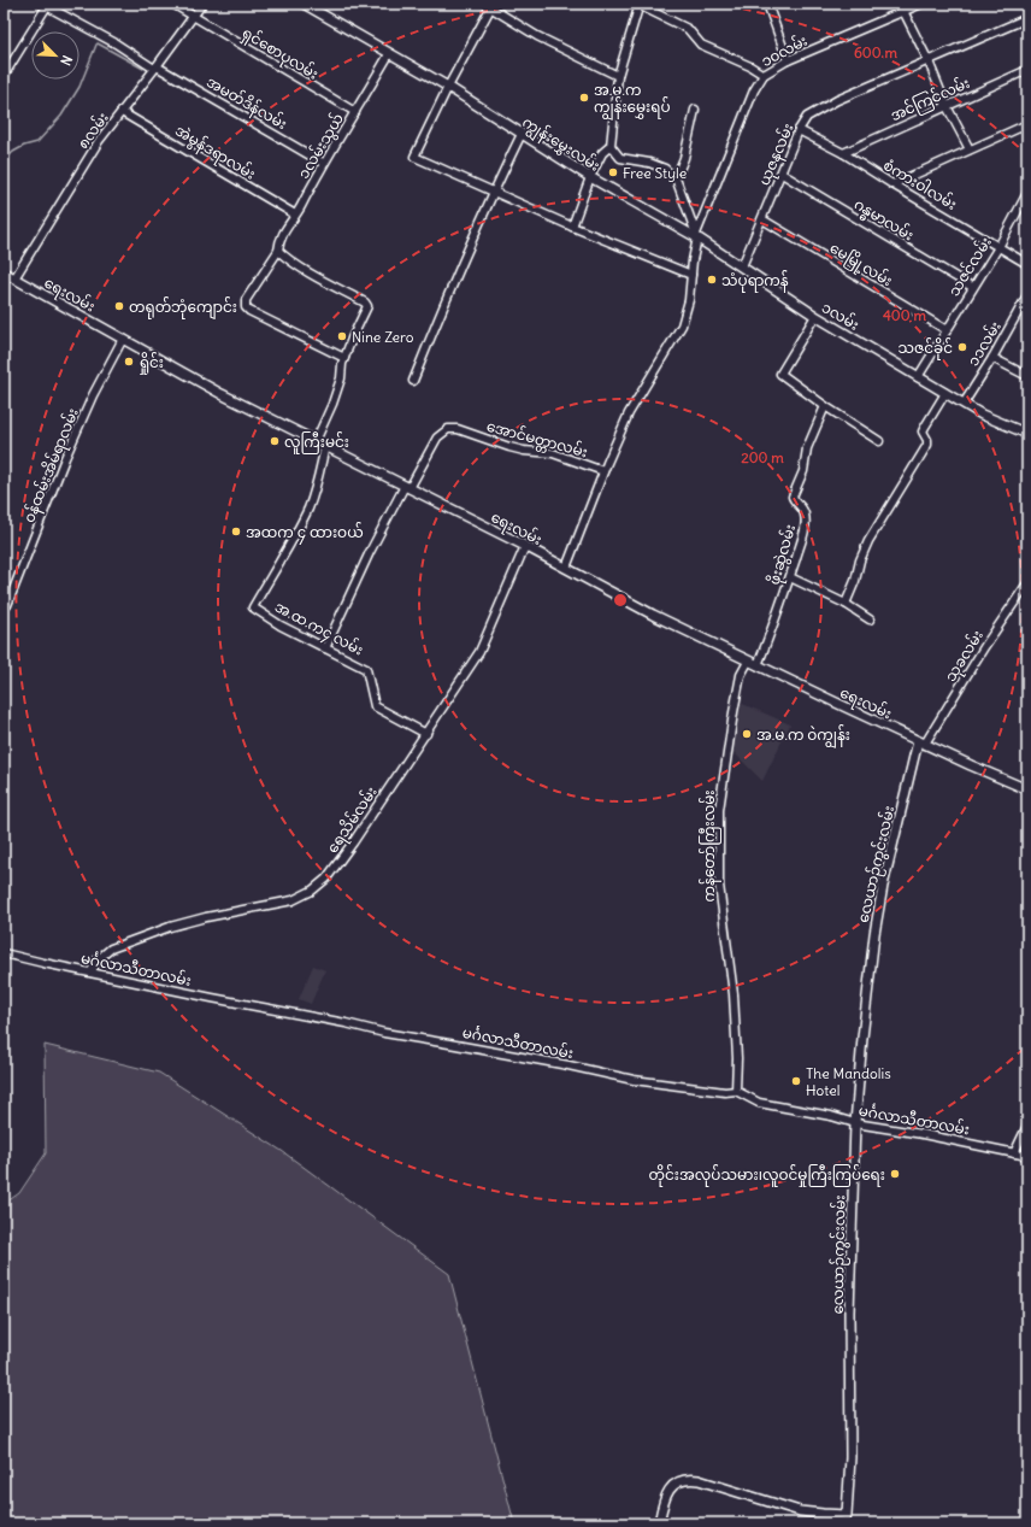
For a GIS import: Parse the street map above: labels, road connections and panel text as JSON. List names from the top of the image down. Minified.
{"streets":{"street":["၁၀လမ်း","ရှင်စောပုလမ်း","အင်ကြင်လမ်း","အမတ်ဒိန်လမ်း","၈လမ်း","ကျွန်းမွှေးလမ်း","၁လမ်းသွယ်","အဲမွန်ဒရာလမ်း","ယုဇနလမ်း","စံကားဝါလမ်း","ဂန္ဓမာလမ်း","မေမြို့လမ်း","သဇင်လမ်း","ရေးလမ်း","၁လမ်း","၁၁လမ်း","အောင်မတ္တာလမ်း","၀န်ထမ်းအိမ်ရာလမ်း","ဖိုးဆွဲလမ်း","အ.ထ.က၄ လမ်း","သုခလမ်း","ရေသိမ်လမ်း","ကန်တော်ကြီးလမ်း","လေယာဉ်ကွင်းလမ်း","မင်္ဂလာသီတာလမ်း"]},"crossings":[["၁၀လမ်း","ကျွန်းမွှေးလမ်း"],["၁၀လမ်း","၁လမ်း"],["ရှင်စောပုလမ်း","၈လမ်း"],["ရှင်စောပုလမ်း","၁လမ်းသွယ်"],["အင်ကြင်လမ်း","စံကားဝါလမ်း"],["အမတ်ဒိန်လမ်း","၈လမ်း"],["အမတ်ဒိန်လမ်း","၁လမ်းသွယ်"],["၈လမ်း","အဲမွန်ဒရာလမ်း"],["၈လမ်း","ရေးလမ်း"],["ကျွန်းမွှေးလမ်း","၁လမ်းသွယ်"],["ကျွန်းမွှေးလမ်း","၁လမ်း"],["၁လမ်းသွယ်","အဲမွန်ဒရာလမ်း"],["ယုဇနလမ်း","စံကားဝါလမ်း"],["ယုဇနလမ်း","ဂန္ဓမာလမ်း"],["ယုဇနလမ်း","မေမြို့လမ်း"],["ယုဇနလမ်း","၁လမ်း"],["စံကားဝါလမ်း","သဇင်လမ်း"],["ဂန္ဓမာလမ်း","သဇင်လမ်း"],["မေမြို့လမ်း","သဇင်လမ်း"],["သဇင်လမ်း","၁လမ်း"],["ရေးလမ်း","အောင်မတ္တာလမ်း"],["ရေးလမ်း","၀န်ထမ်းအိမ်ရာလမ်း"],["ရေးလမ်း","ဖိုးဆွဲလမ်း"],["ရေးလမ်း","အ.ထ.က၄ လမ်း"],["ရေးလမ်း","သုခလမ်း"],["ရေးလမ်း","ရေသိမ်လမ်း"],["ရေးလမ်း","ကန်တော်ကြီးလမ်း"],["ရေးလမ်း","လေယာဉ်ကွင်းလမ်း"],["၁လမ်း","၁၁လမ်း"],["အ.ထ.က၄ လမ်း","ရေသိမ်လမ်း"],["သုခလမ်း","လေယာဉ်ကွင်းလမ်း"],["ရေသိမ်လမ်း","မင်္ဂလာသီတာလမ်း"],["ကန်တော်ကြီးလမ်း","မင်္ဂလာသီတာလမ်း"],["လေယာဉ်ကွင်းလမ်း","မင်္ဂလာသီတာလမ်း"]],"places":["အ.မ.က ကျွန်းမွှေးရပ်","Free Style","သံပုရာကန်","တရုတ်ဘုံကျောင်း","Nine Zero","သဇင်ခိုင်","ရှိုင်း","လူကြီးမင်း","အထက ၄ ထားဝယ်","အ.မ.က ဝဲကျွန်း","The Mandolis Hotel","တိုင်းအလုပ်သမား၊လူဝင်မှုကြီးကြပ်ရေး"],"north":"bottom right","rings":["600 m","400 m","200 m"]}
